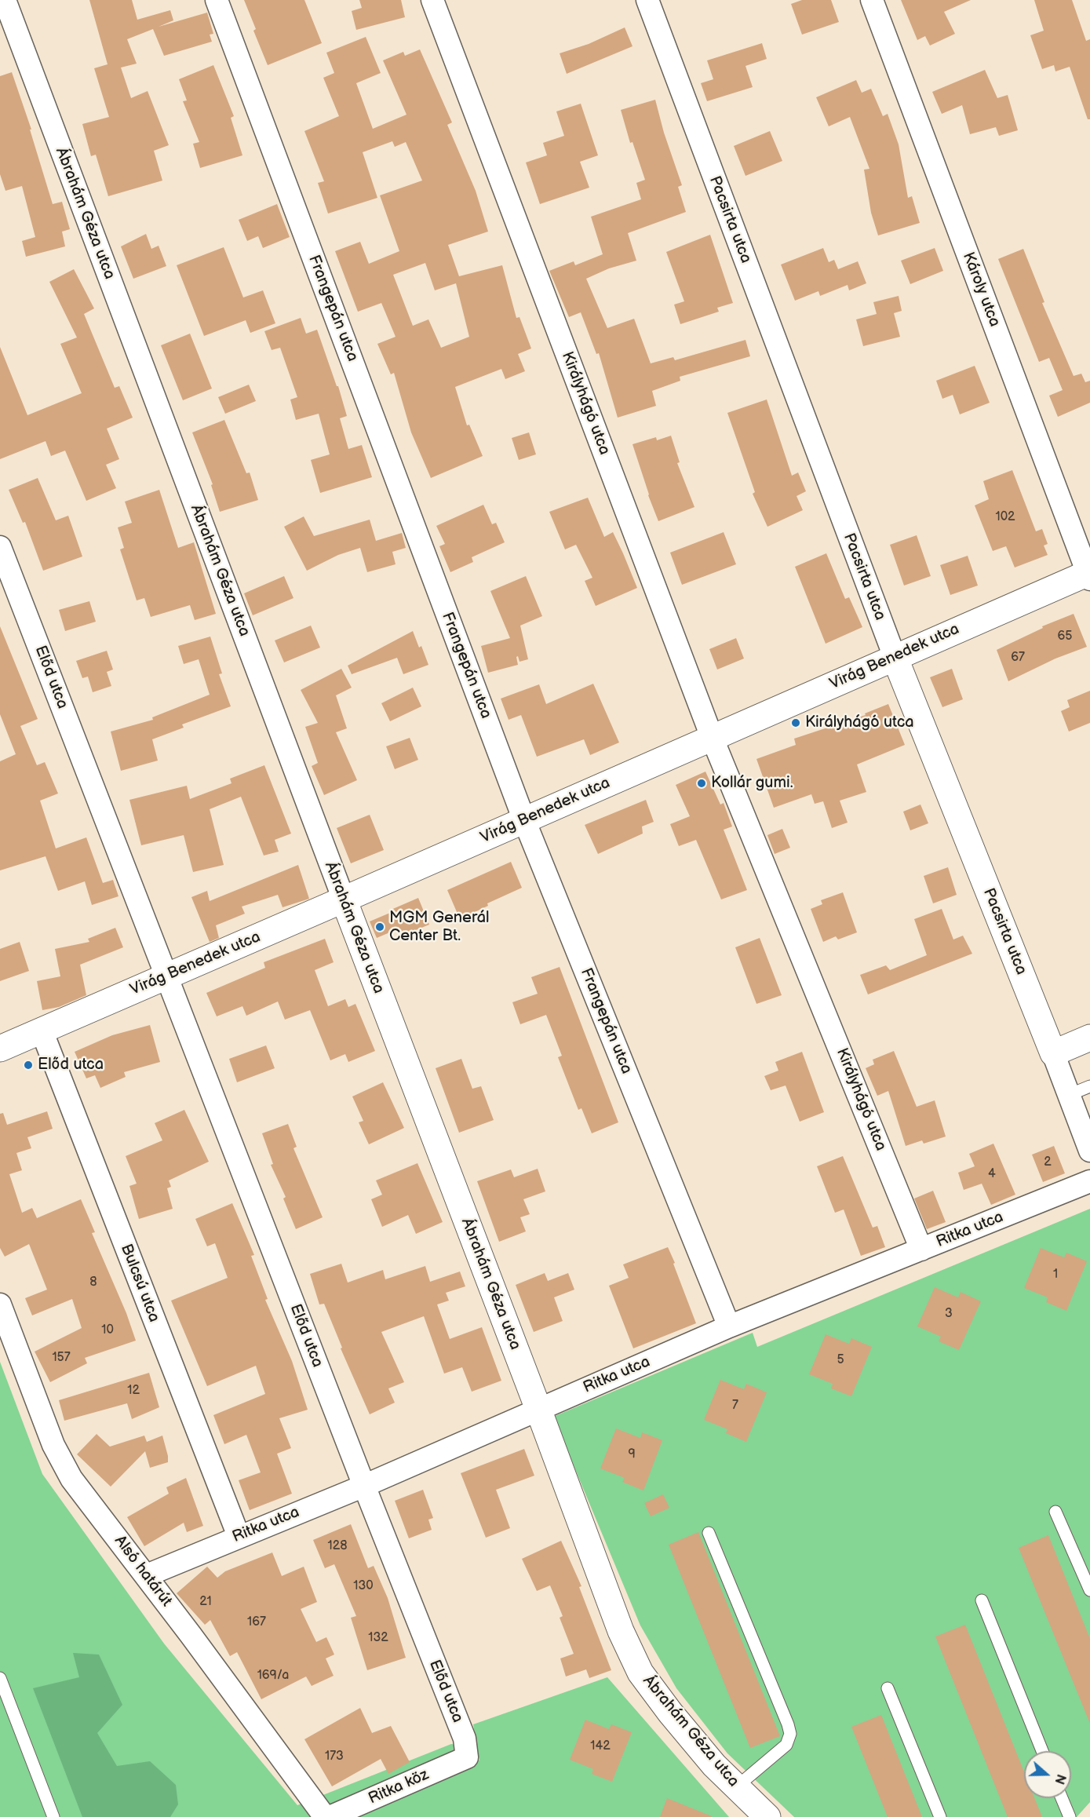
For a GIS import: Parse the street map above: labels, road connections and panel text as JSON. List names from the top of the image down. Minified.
{"streets":{"street":["Ábrahám Géza utca","Pacsirta utca","Károly utca","Frangepán utca","Királyhágó utca","Virág Benedek utca","Előd utca","Ritka utca","Bulcsú utca","Alsó határút","Ritka köz"]},"crossings":[["Ábrahám Géza utca","Virág Benedek utca"],["Ábrahám Géza utca","Ritka utca"],["Pacsirta utca","Virág Benedek utca"],["Károly utca","Virág Benedek utca"],["Frangepán utca","Virág Benedek utca"],["Frangepán utca","Ritka utca"],["Királyhágó utca","Virág Benedek utca"],["Királyhágó utca","Ritka utca"],["Virág Benedek utca","Előd utca"],["Virág Benedek utca","Bulcsú utca"],["Előd utca","Ritka utca"],["Előd utca","Ritka köz"],["Ritka utca","Bulcsú utca"],["Ritka utca","Alsó határút"]],"places":["Királyhágó utca","Kollár gumi.","MGM Generál Center Bt.","Előd utca"],"house_numbers":["102","65","67","2","4","1","8","3","10","157","5","12","7","9","128","130","21","167","132","169/a","142","173"],"north":"right"}
